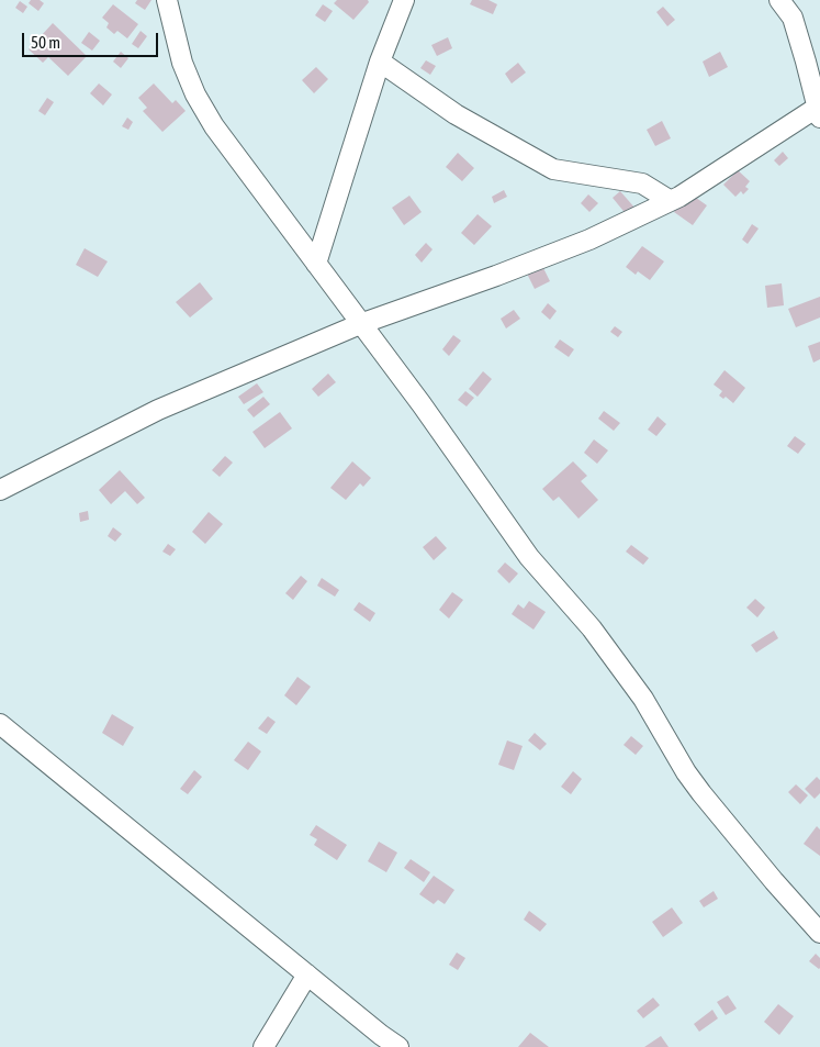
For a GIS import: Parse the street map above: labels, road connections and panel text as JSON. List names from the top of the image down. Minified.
{"scale_bar":"50 m"}
